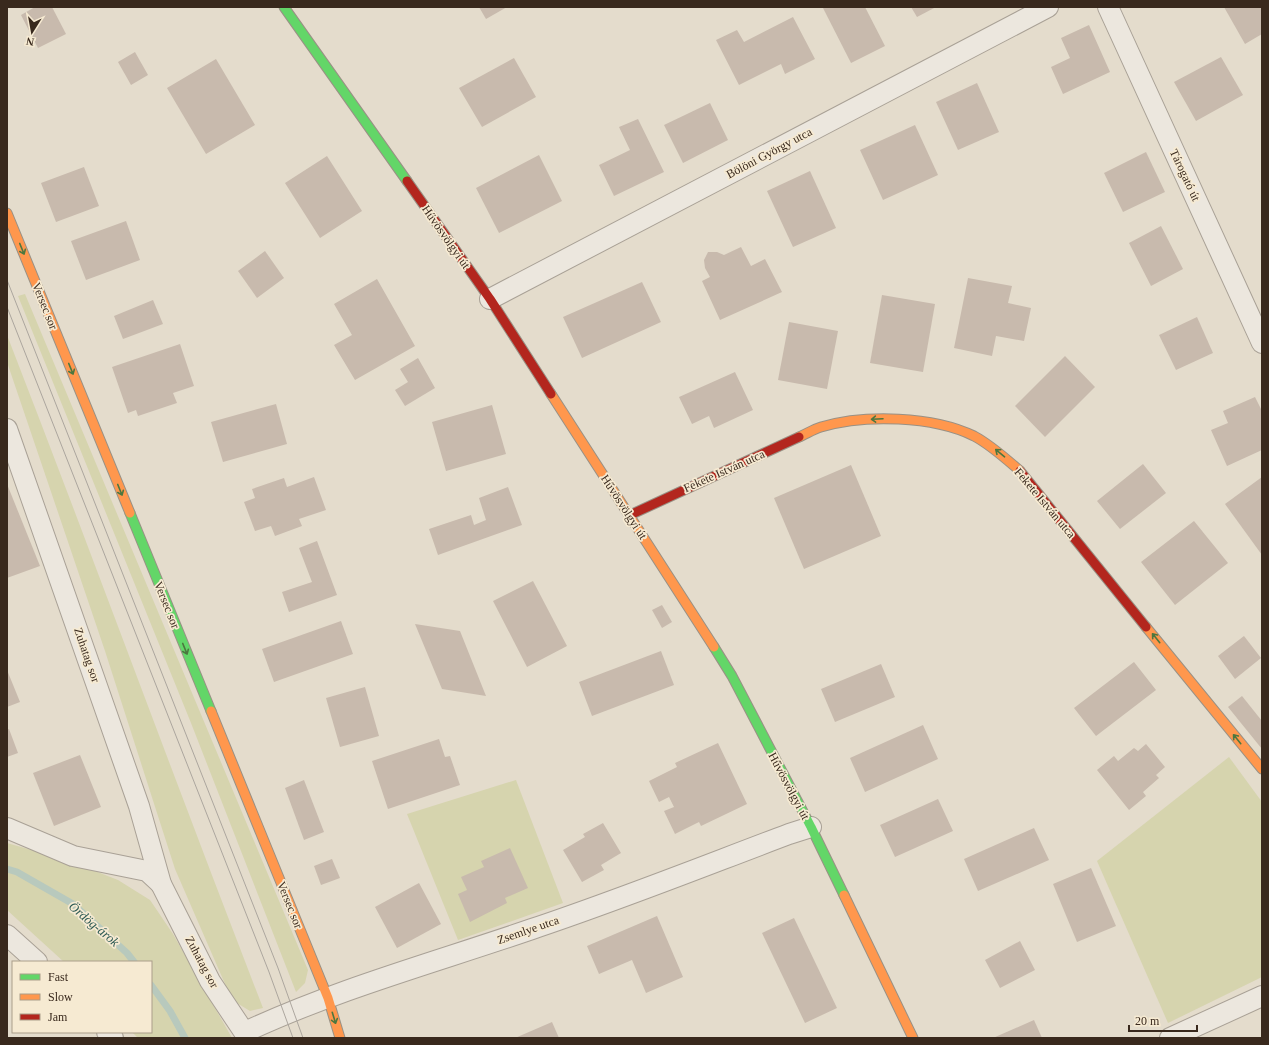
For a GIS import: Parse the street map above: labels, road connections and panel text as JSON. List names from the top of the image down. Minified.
{"streets":{"street":["Bölöni György utca","Tárogató út","Hűvösvölgyi út","Versec sor","Fekete István utca","Zuhatag sor","Zsemlye utca"]},"crossings":[["Bölöni György utca","Hűvösvölgyi út"],["Hűvösvölgyi út","Fekete István utca"],["Hűvösvölgyi út","Zsemlye utca"],["Versec sor","Zsemlye utca"],["Zuhatag sor","Zsemlye utca"]],"one_way":["Versec sor","Fekete István utca"],"water":["Ördög-árok"],"legend":["Fast","Slow","Jam"],"scale_bar":"20 m","north":"bottom"}
